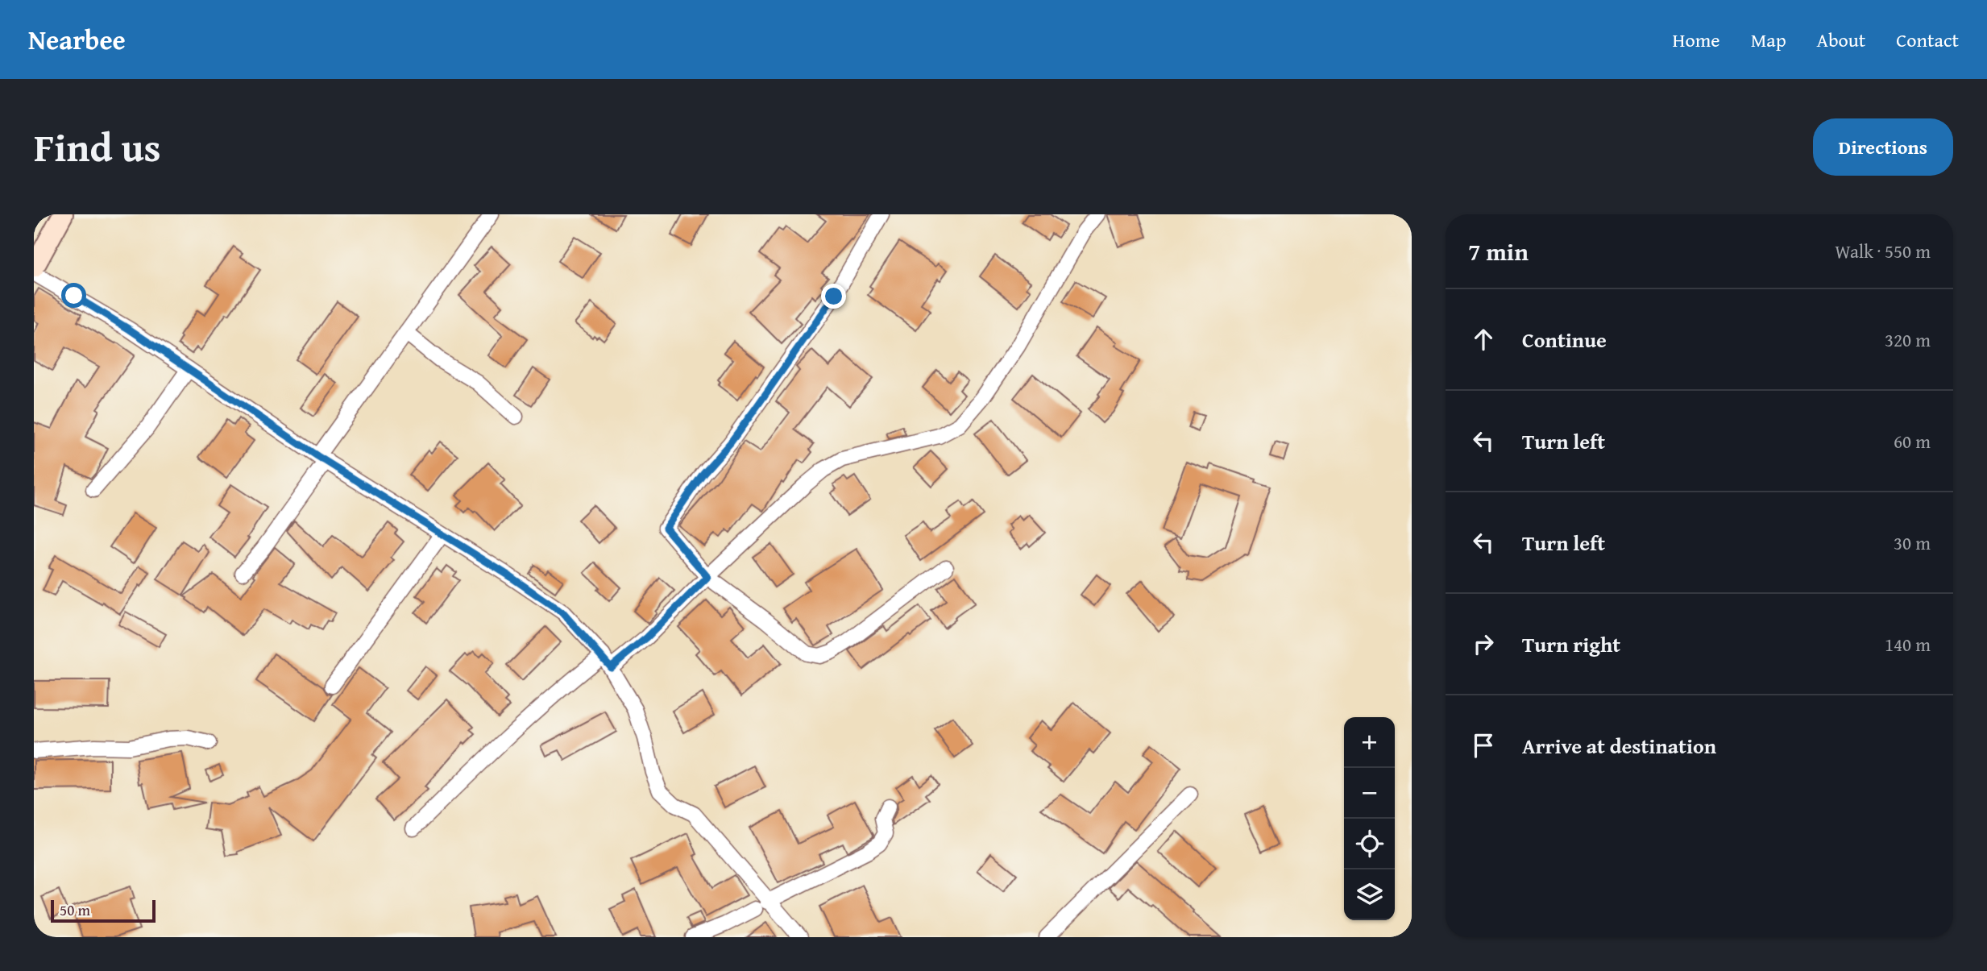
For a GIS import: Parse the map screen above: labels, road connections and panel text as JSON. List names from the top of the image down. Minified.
{"scale_bar":"50 m","page":{"header":"Nearbee","nav":["Home","Map","About","Contact"],"title":"Find us","buttons":"Directions","heading":["7 min","Walk · 550 m"],"list":[["Continue","320 m"],["Turn left","60 m"],["Turn left","30 m"],["Turn right","140 m"],"Arrive at destination"],"map_buttons":["+","−"],"scale":"50 m"}}
